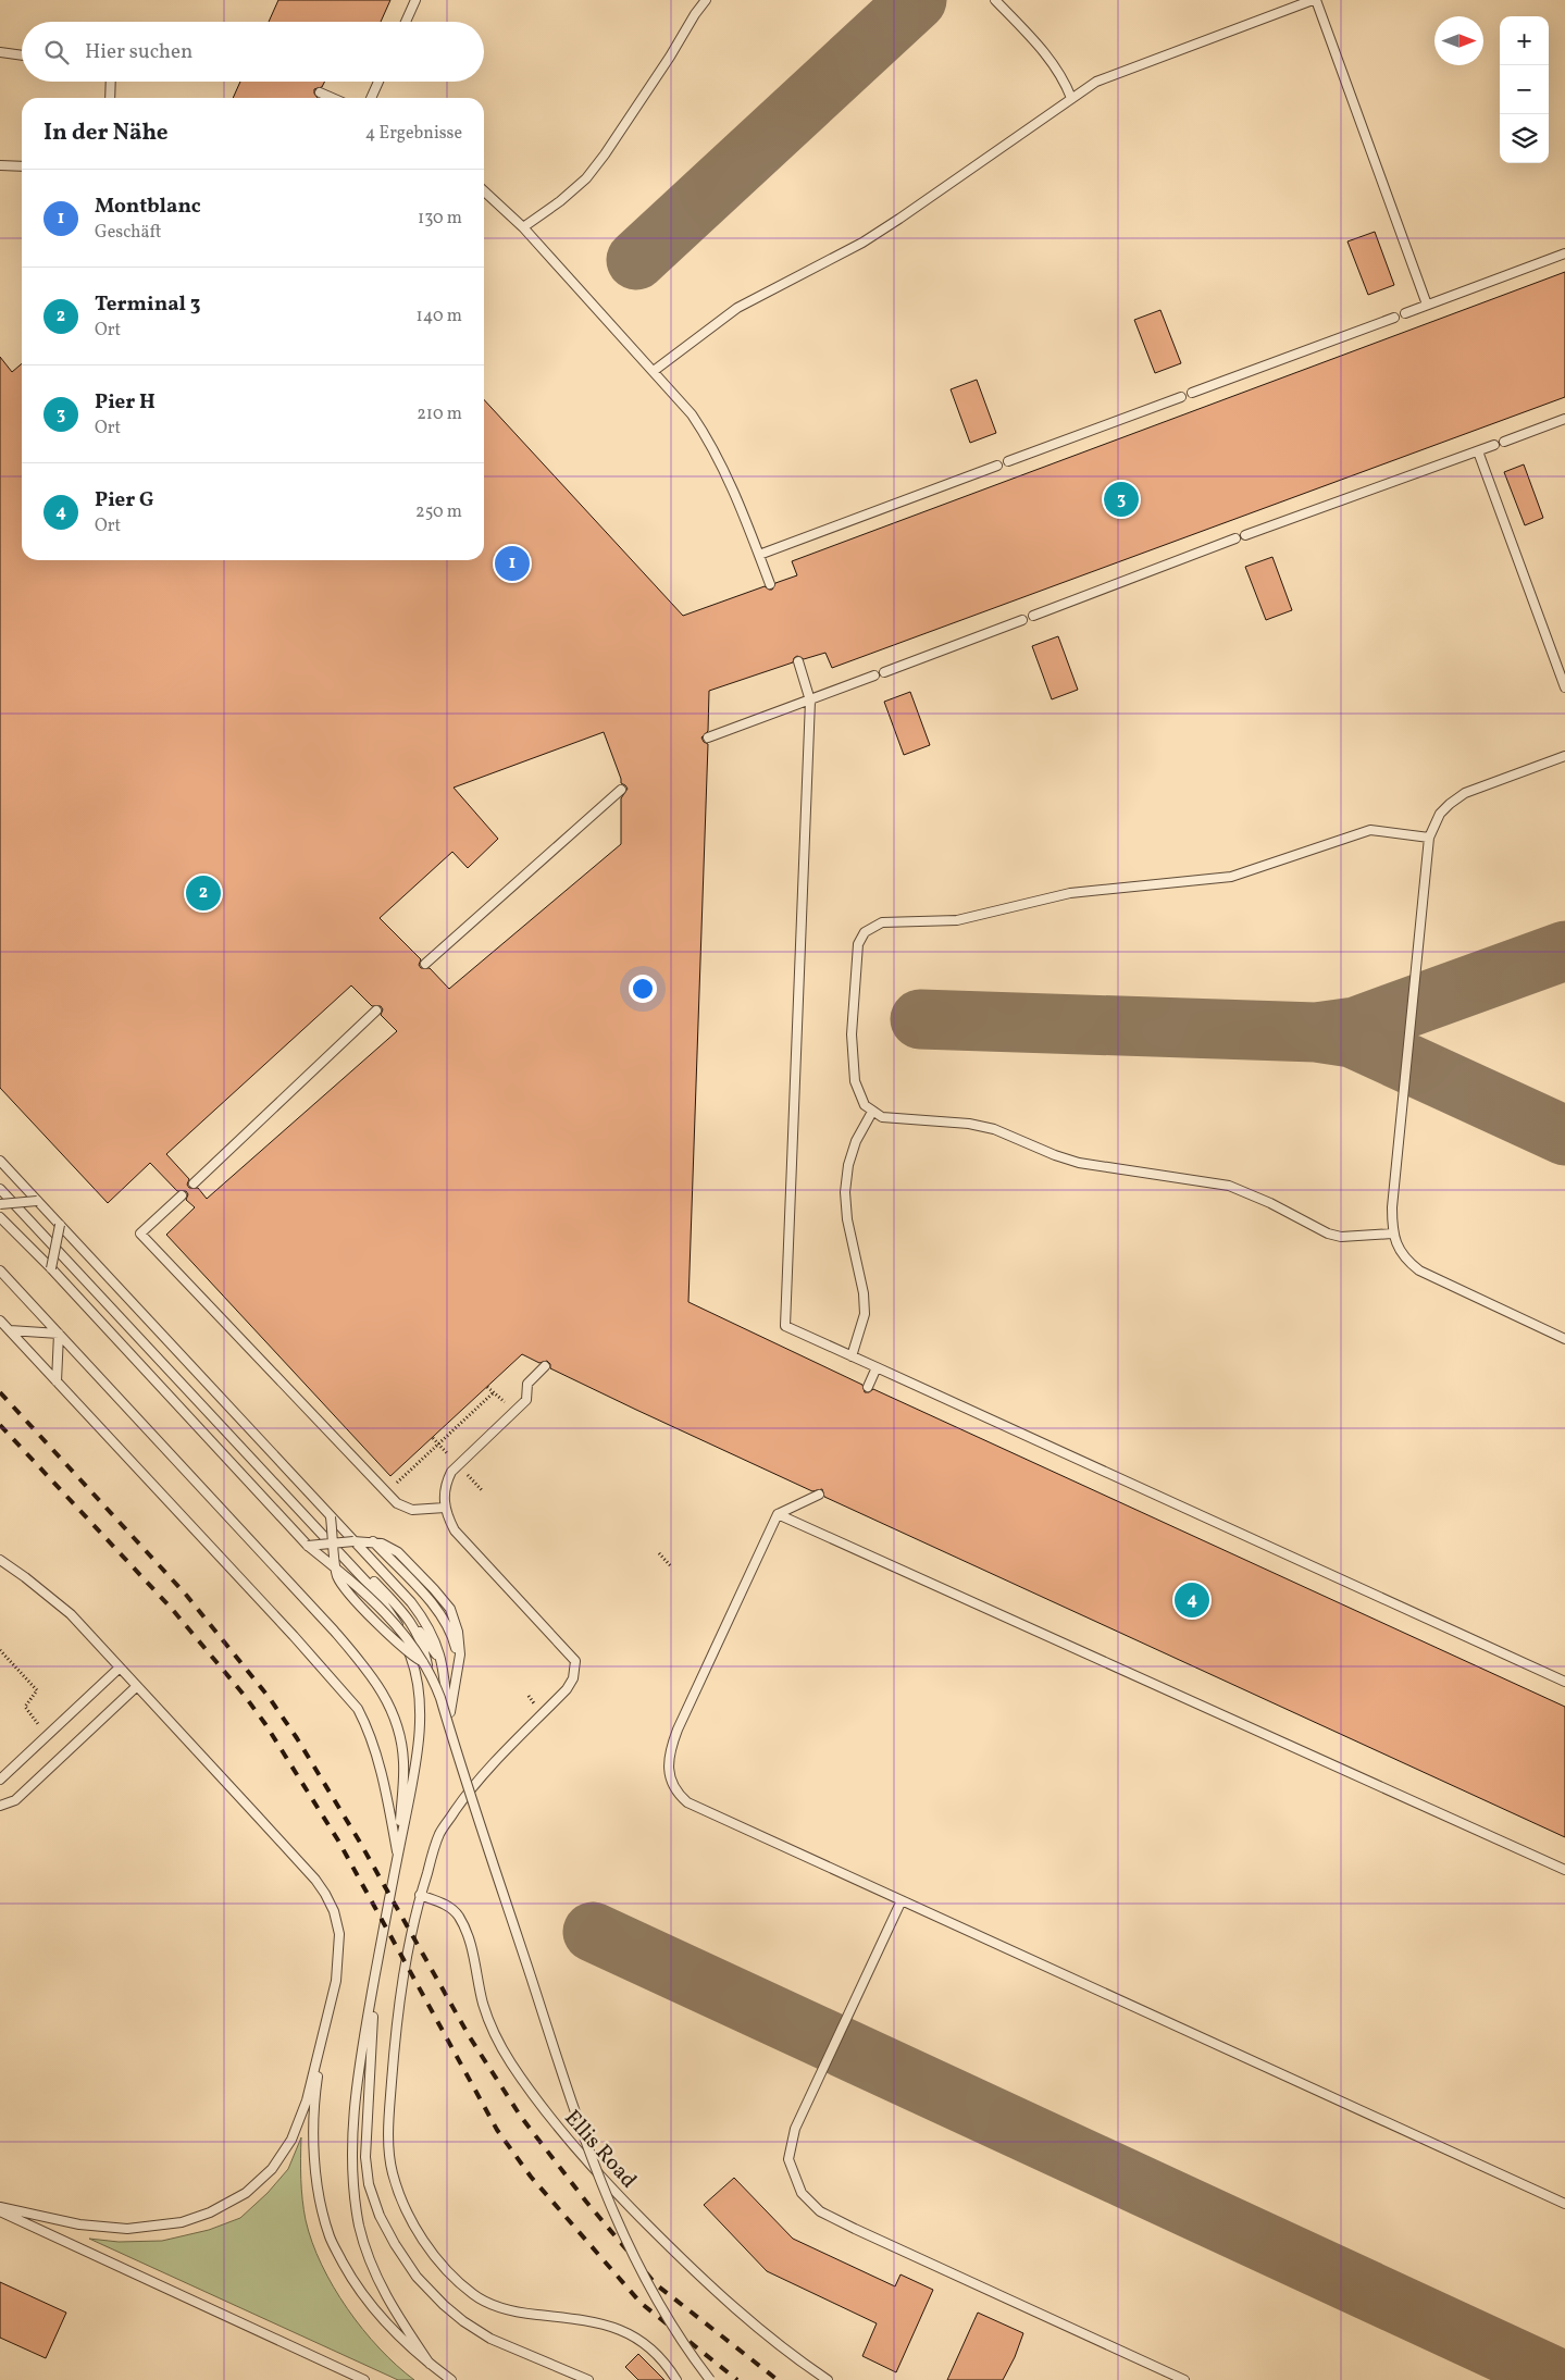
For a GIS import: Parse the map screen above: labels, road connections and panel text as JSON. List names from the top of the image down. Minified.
{"streets":{"lane":["Ellis Road"]},"north":"right","page":{"map_buttons":["+","−"],"search":"Hier suchen","heading":["In der Nähe","4 Ergebnisse"],"list":[{"mark":"1","name":"Montblanc","note":"Geschäft","value":"130 m"},{"mark":"2","name":"Terminal 3","note":"Ort","value":"140 m"},{"mark":"3","name":"Pier H","note":"Ort","value":"210 m"},{"mark":"4","name":"Pier G","note":"Ort","value":"250 m"}],"pins":["3","1","2","4"]}}
